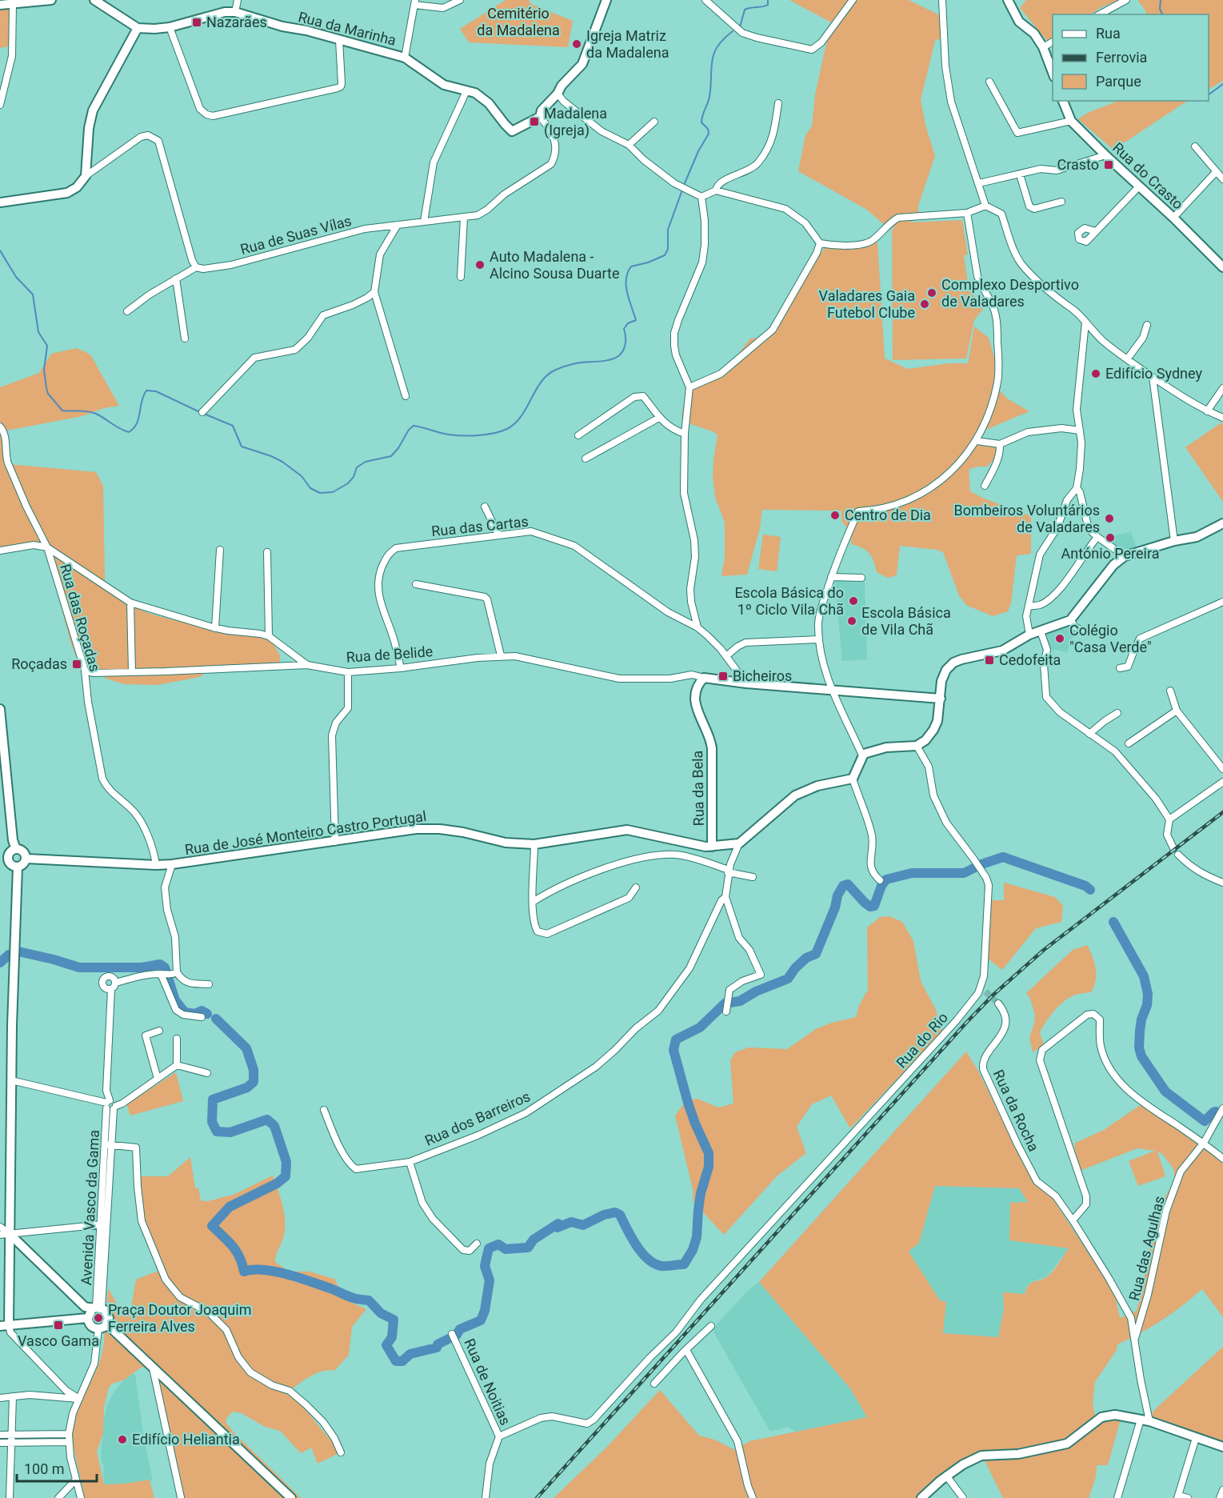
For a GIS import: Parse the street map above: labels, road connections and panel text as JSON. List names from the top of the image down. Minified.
{"streets":{"street":["Rua da Marinha","Rua do Crasto","Rua de Suas Vílas","Rua das Cartas","Rua das Roçadas","Rua de Belide","Rua da Bela","Rua de José Monteiro Castro Portugal","Rua do Rio","Rua da Rocha","Rua dos Barreiros","Avenida Vasco da Gama","Rua das Agulhas","Rua de Noitias"]},"crossings":[["Rua da Marinha","Rua de Suas Vílas"],["Rua das Cartas","Rua de Belide"],["Rua das Roçadas","Rua de Belide"],["Rua das Roçadas","Rua de José Monteiro Castro Portugal"],["Rua de Belide","Rua da Bela"],["Rua da Bela","Rua de José Monteiro Castro Portugal"],["Rua de José Monteiro Castro Portugal","Rua dos Barreiros"],["Rua do Rio","Rua de Noitias"]],"parks":["Cemitério da Madalena"],"places":{"transit":["Nazarães","Madalena (Igreja)","Crasto","Cedofeita","Roçadas","Bicheiros","Vasco Gama"],"other":["Igreja Matriz da Madalena","Auto Madalena - Alcino Sousa Duarte","Complexo Desportivo de Valadares","Valadares Gaia Futebol Clube","Edifício Sydney","Centro de Dia","Bombeiros Voluntários de Valadares","António Pereira","Escola Básica do 1º Ciclo Vila Chã","Escola Básica de Vila Chã","Colégio \"Casa Verde\"","Praça Doutor Joaquim Ferreira Alves","Edifício Heliantia"]},"legend":["Rua","Ferrovia","Parque"],"scale_bar":"100 m"}
